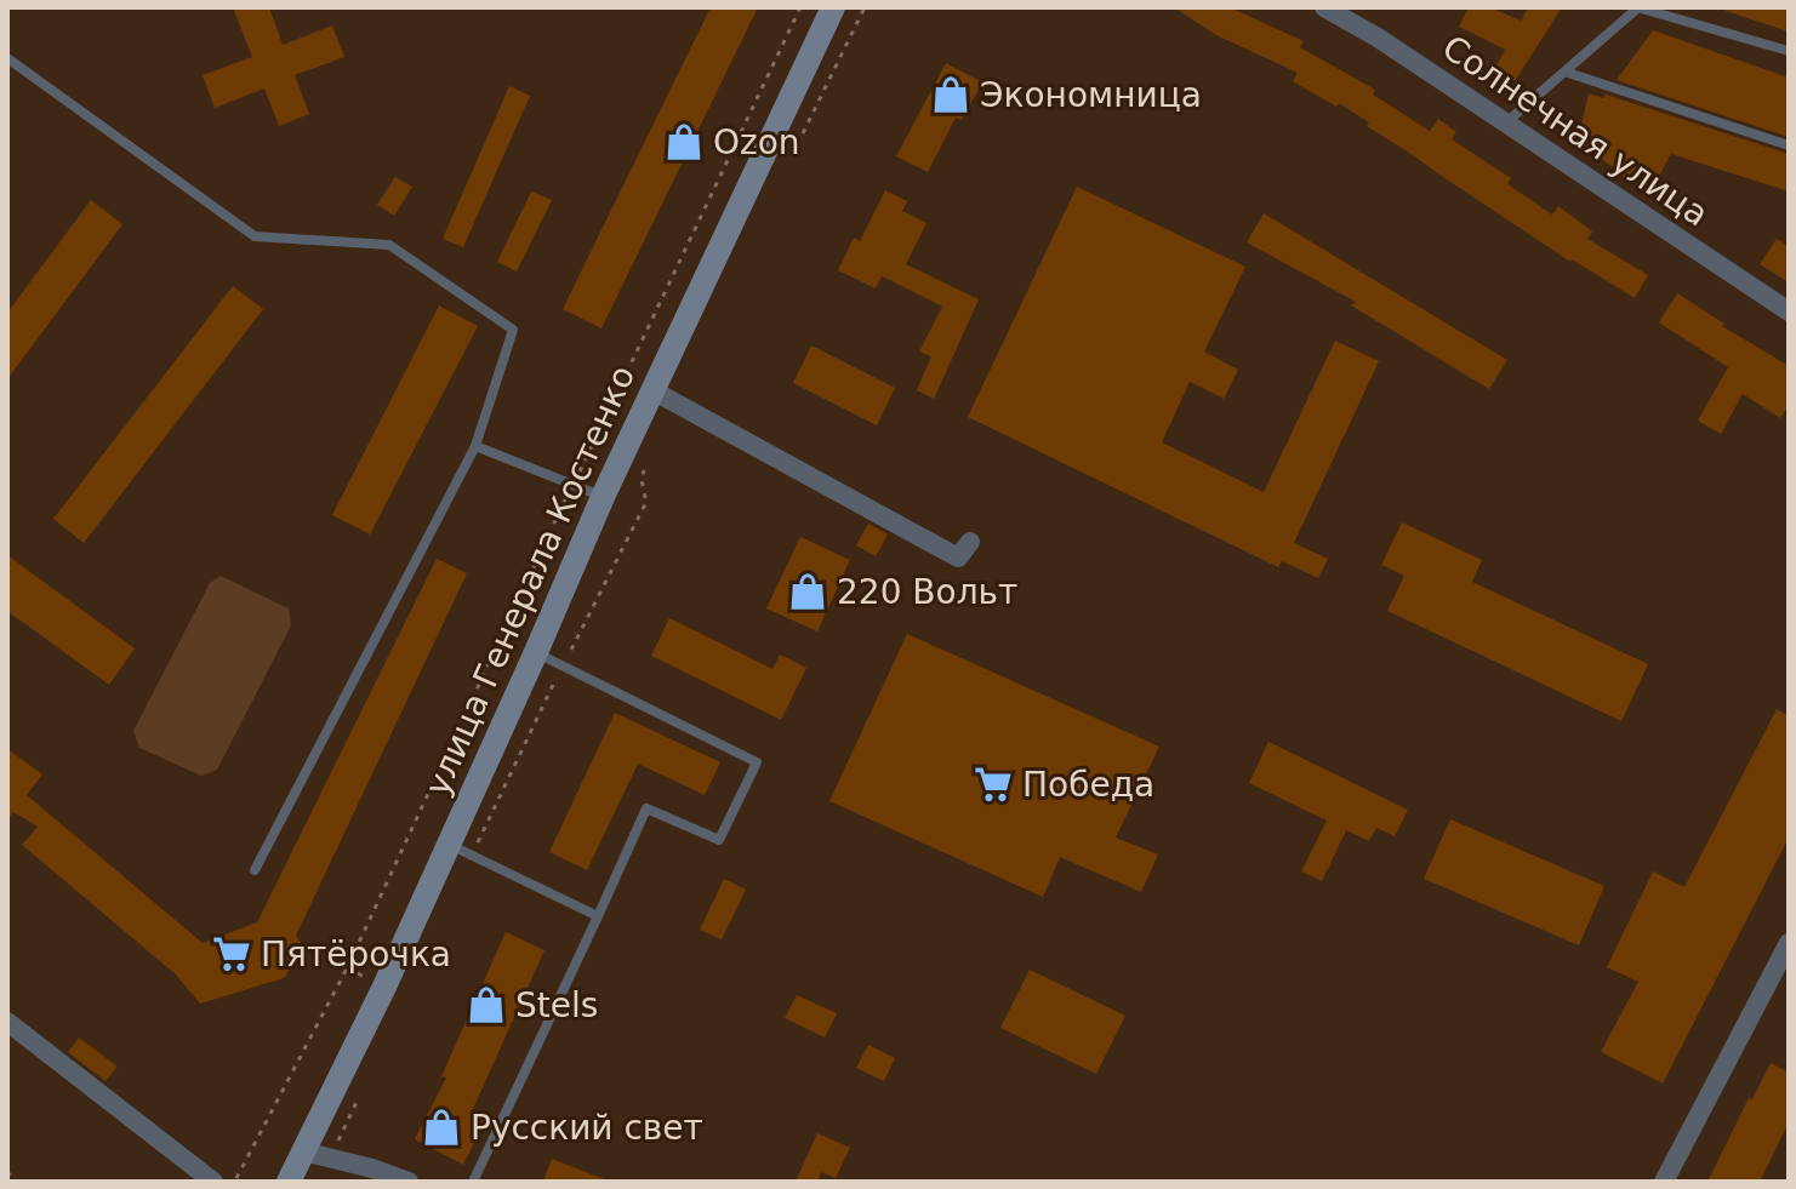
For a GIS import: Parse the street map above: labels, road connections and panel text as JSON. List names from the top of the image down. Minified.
{"streets":{"main road":["улица Генерала Костенко"],"street":["Солнечная улица"]},"places":{"shop":["Экономница","Ozon","220 Вольт","Stels","Русский свет"],"supermarket":["Победа","Пятёрочка"]}}
